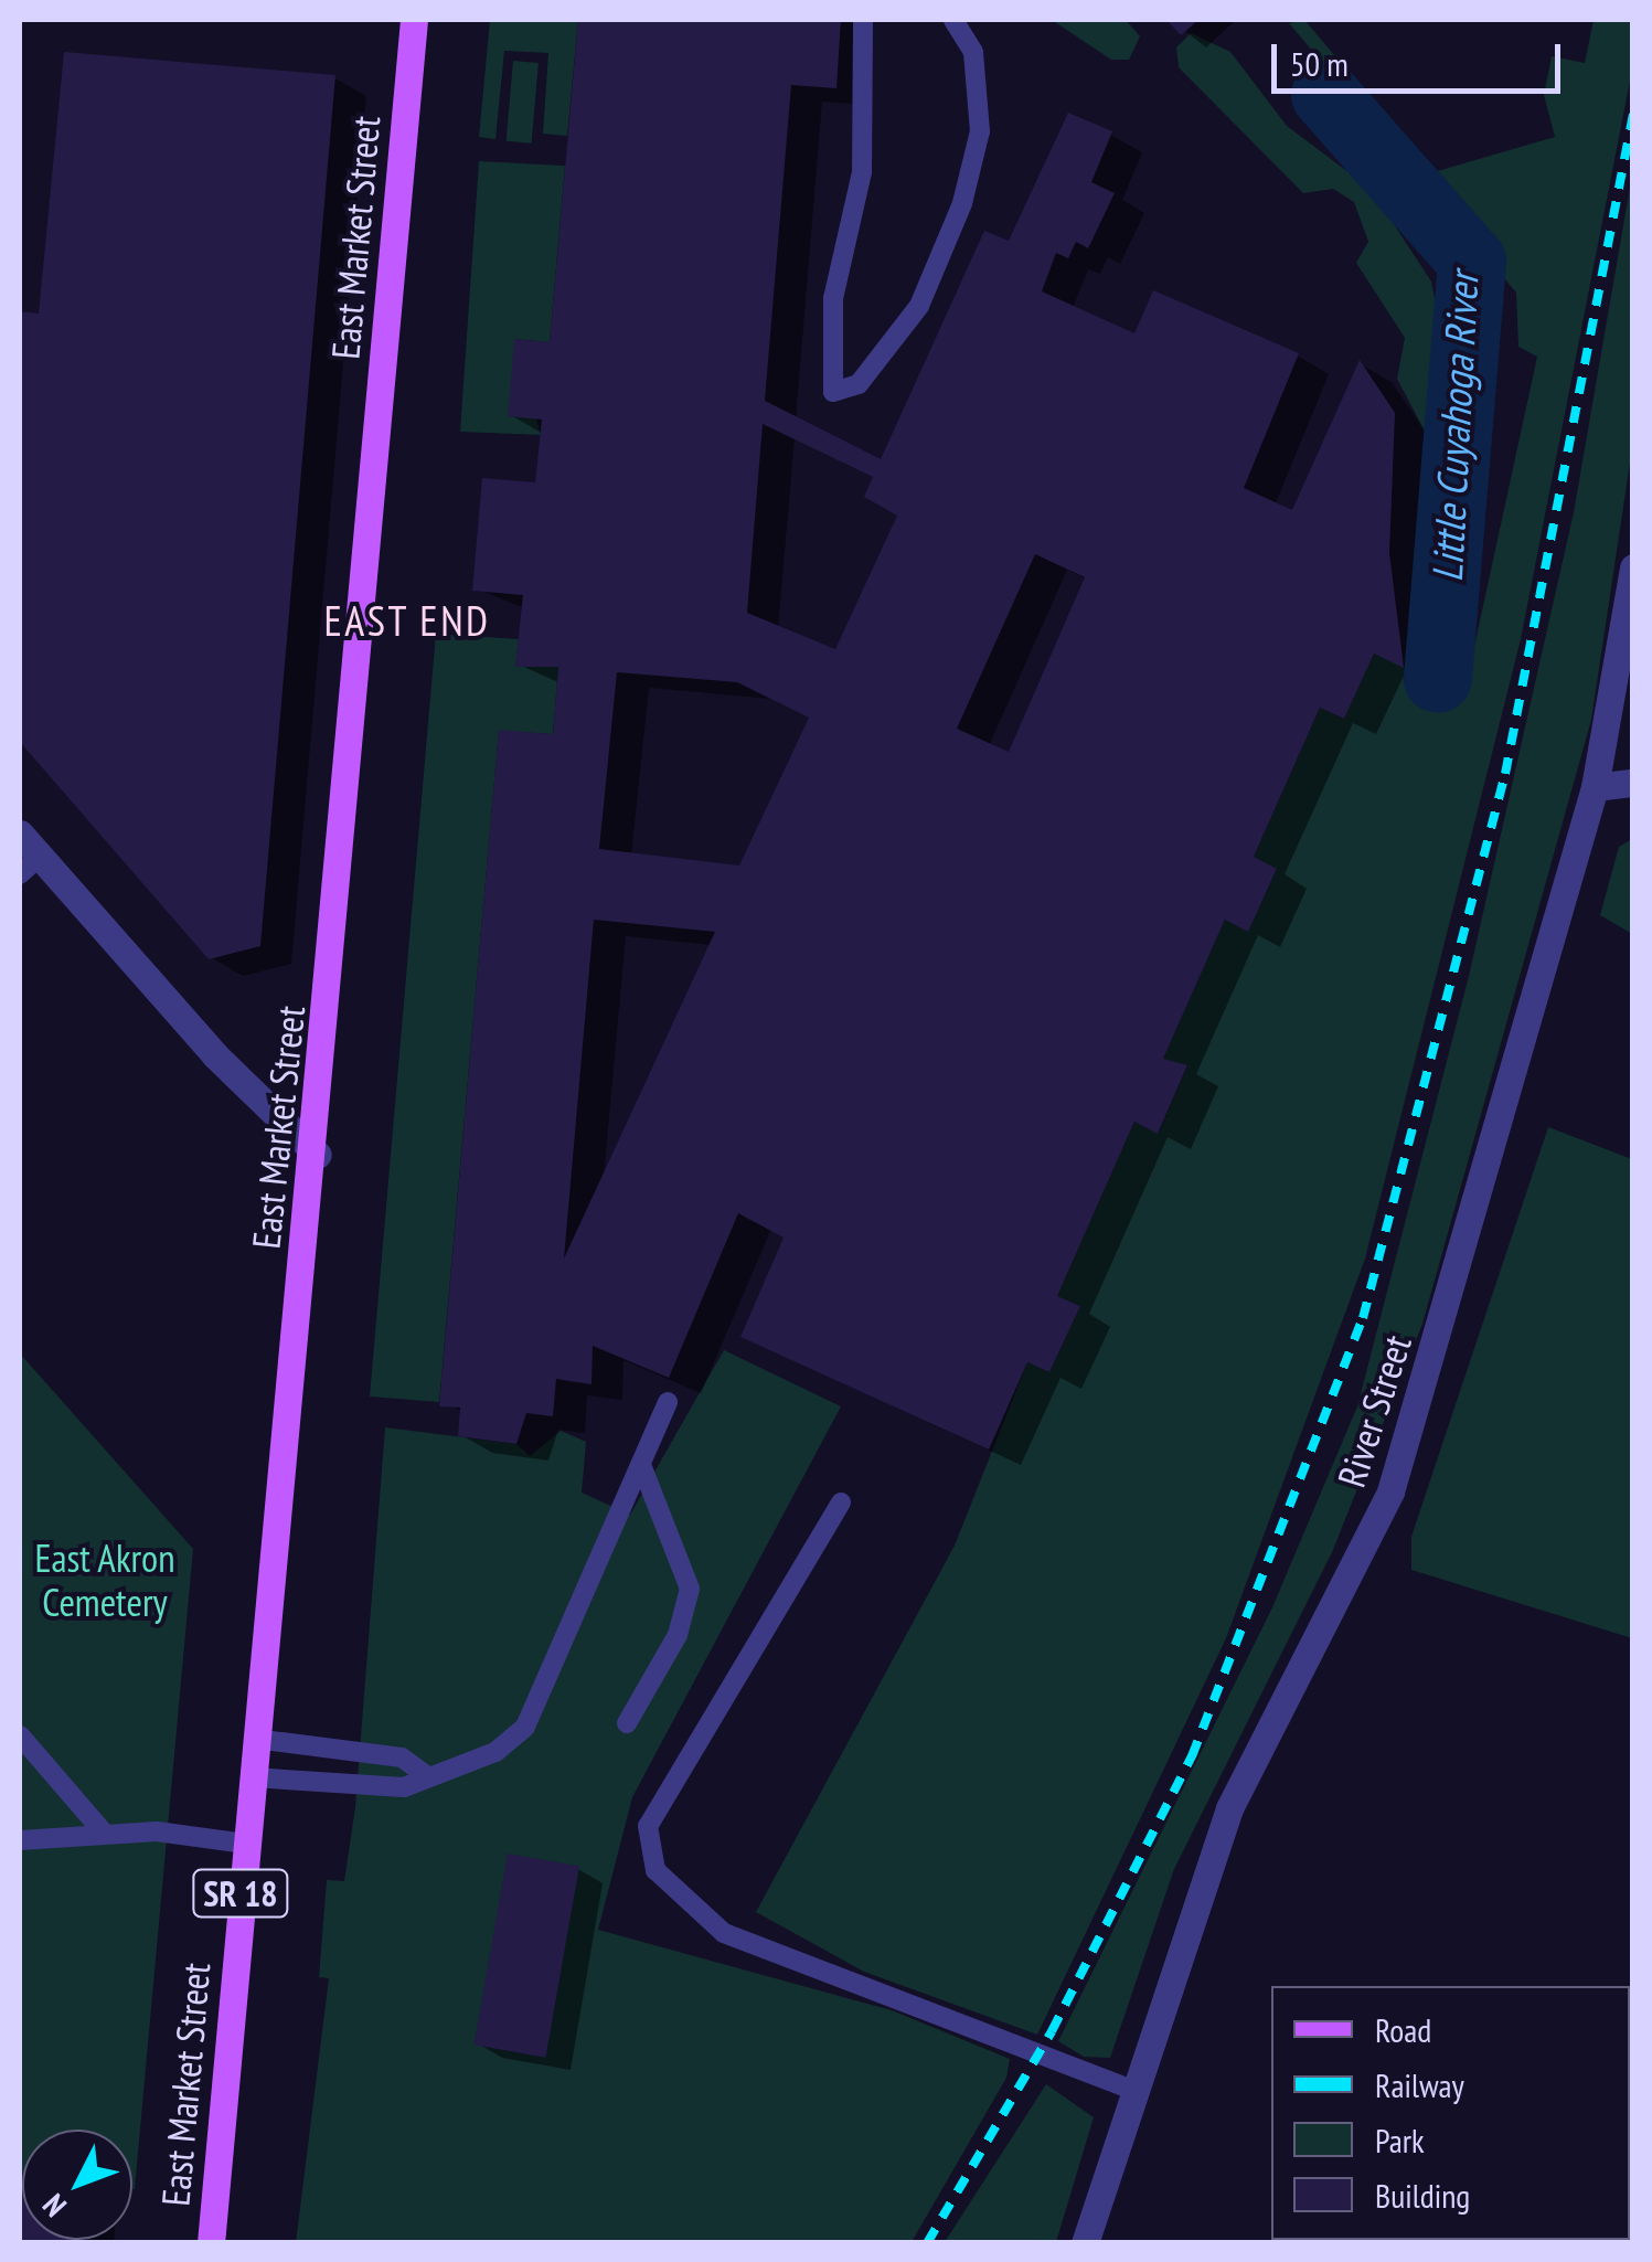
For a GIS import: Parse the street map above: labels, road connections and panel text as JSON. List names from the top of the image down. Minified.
{"streets":{"main road":["East Market Street","SR 18"],"street":["River Street"]},"districts":["EAST END"],"water":["Little Cuyahoga River"],"parks":["East Akron Cemetery"],"legend":["Road","Railway","Park","Building"],"scale_bar":"50 m","north":"bottom left"}
